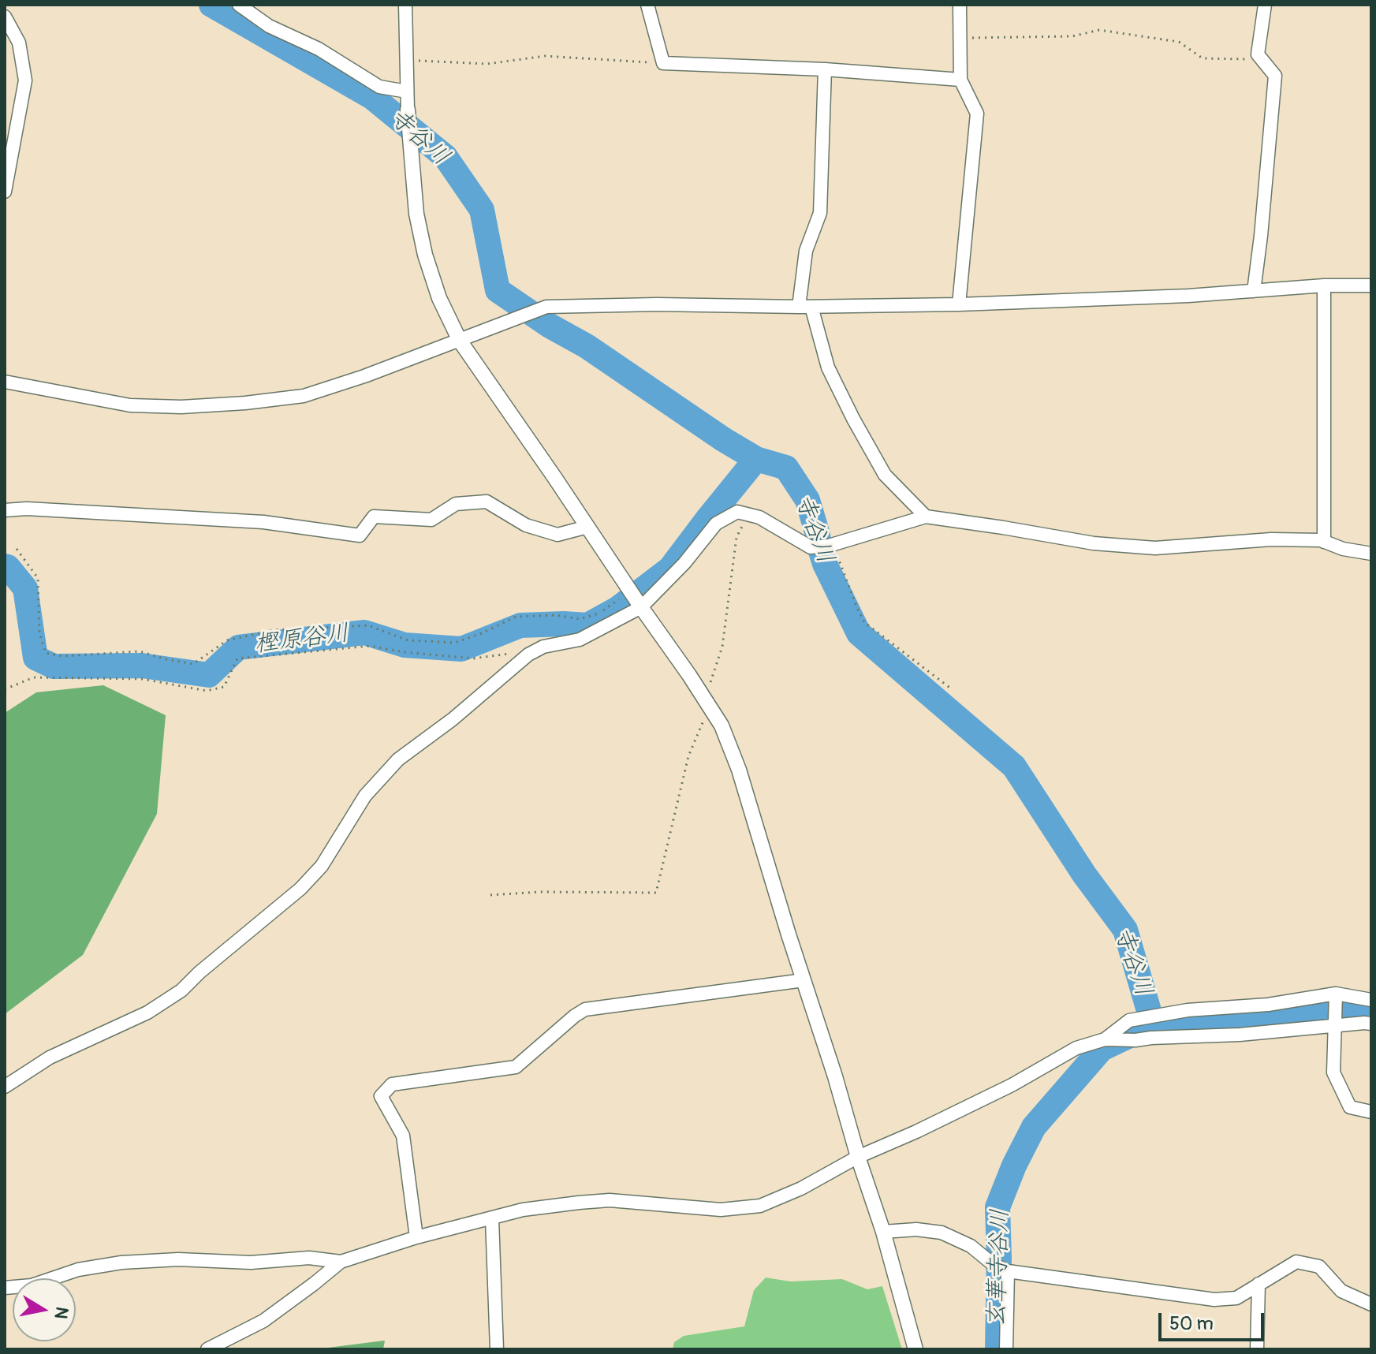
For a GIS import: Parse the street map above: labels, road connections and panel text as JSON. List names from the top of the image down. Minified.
{"water":["寺谷川","樫原谷川","玄華寺谷川"],"scale_bar":"50 m","north":"right"}
